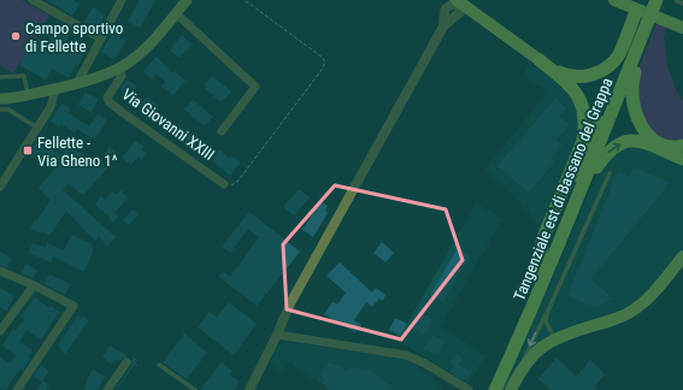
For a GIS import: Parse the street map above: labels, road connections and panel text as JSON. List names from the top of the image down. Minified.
{"streets":{"highway":["Tangenziale est di Bassano del Grappa"],"main road":["Via Giovanni XXIII"]},"places":{"other":["Campo sportivo di Fellette"],"transit":["Fellette - Via Gheno 1^"]}}
